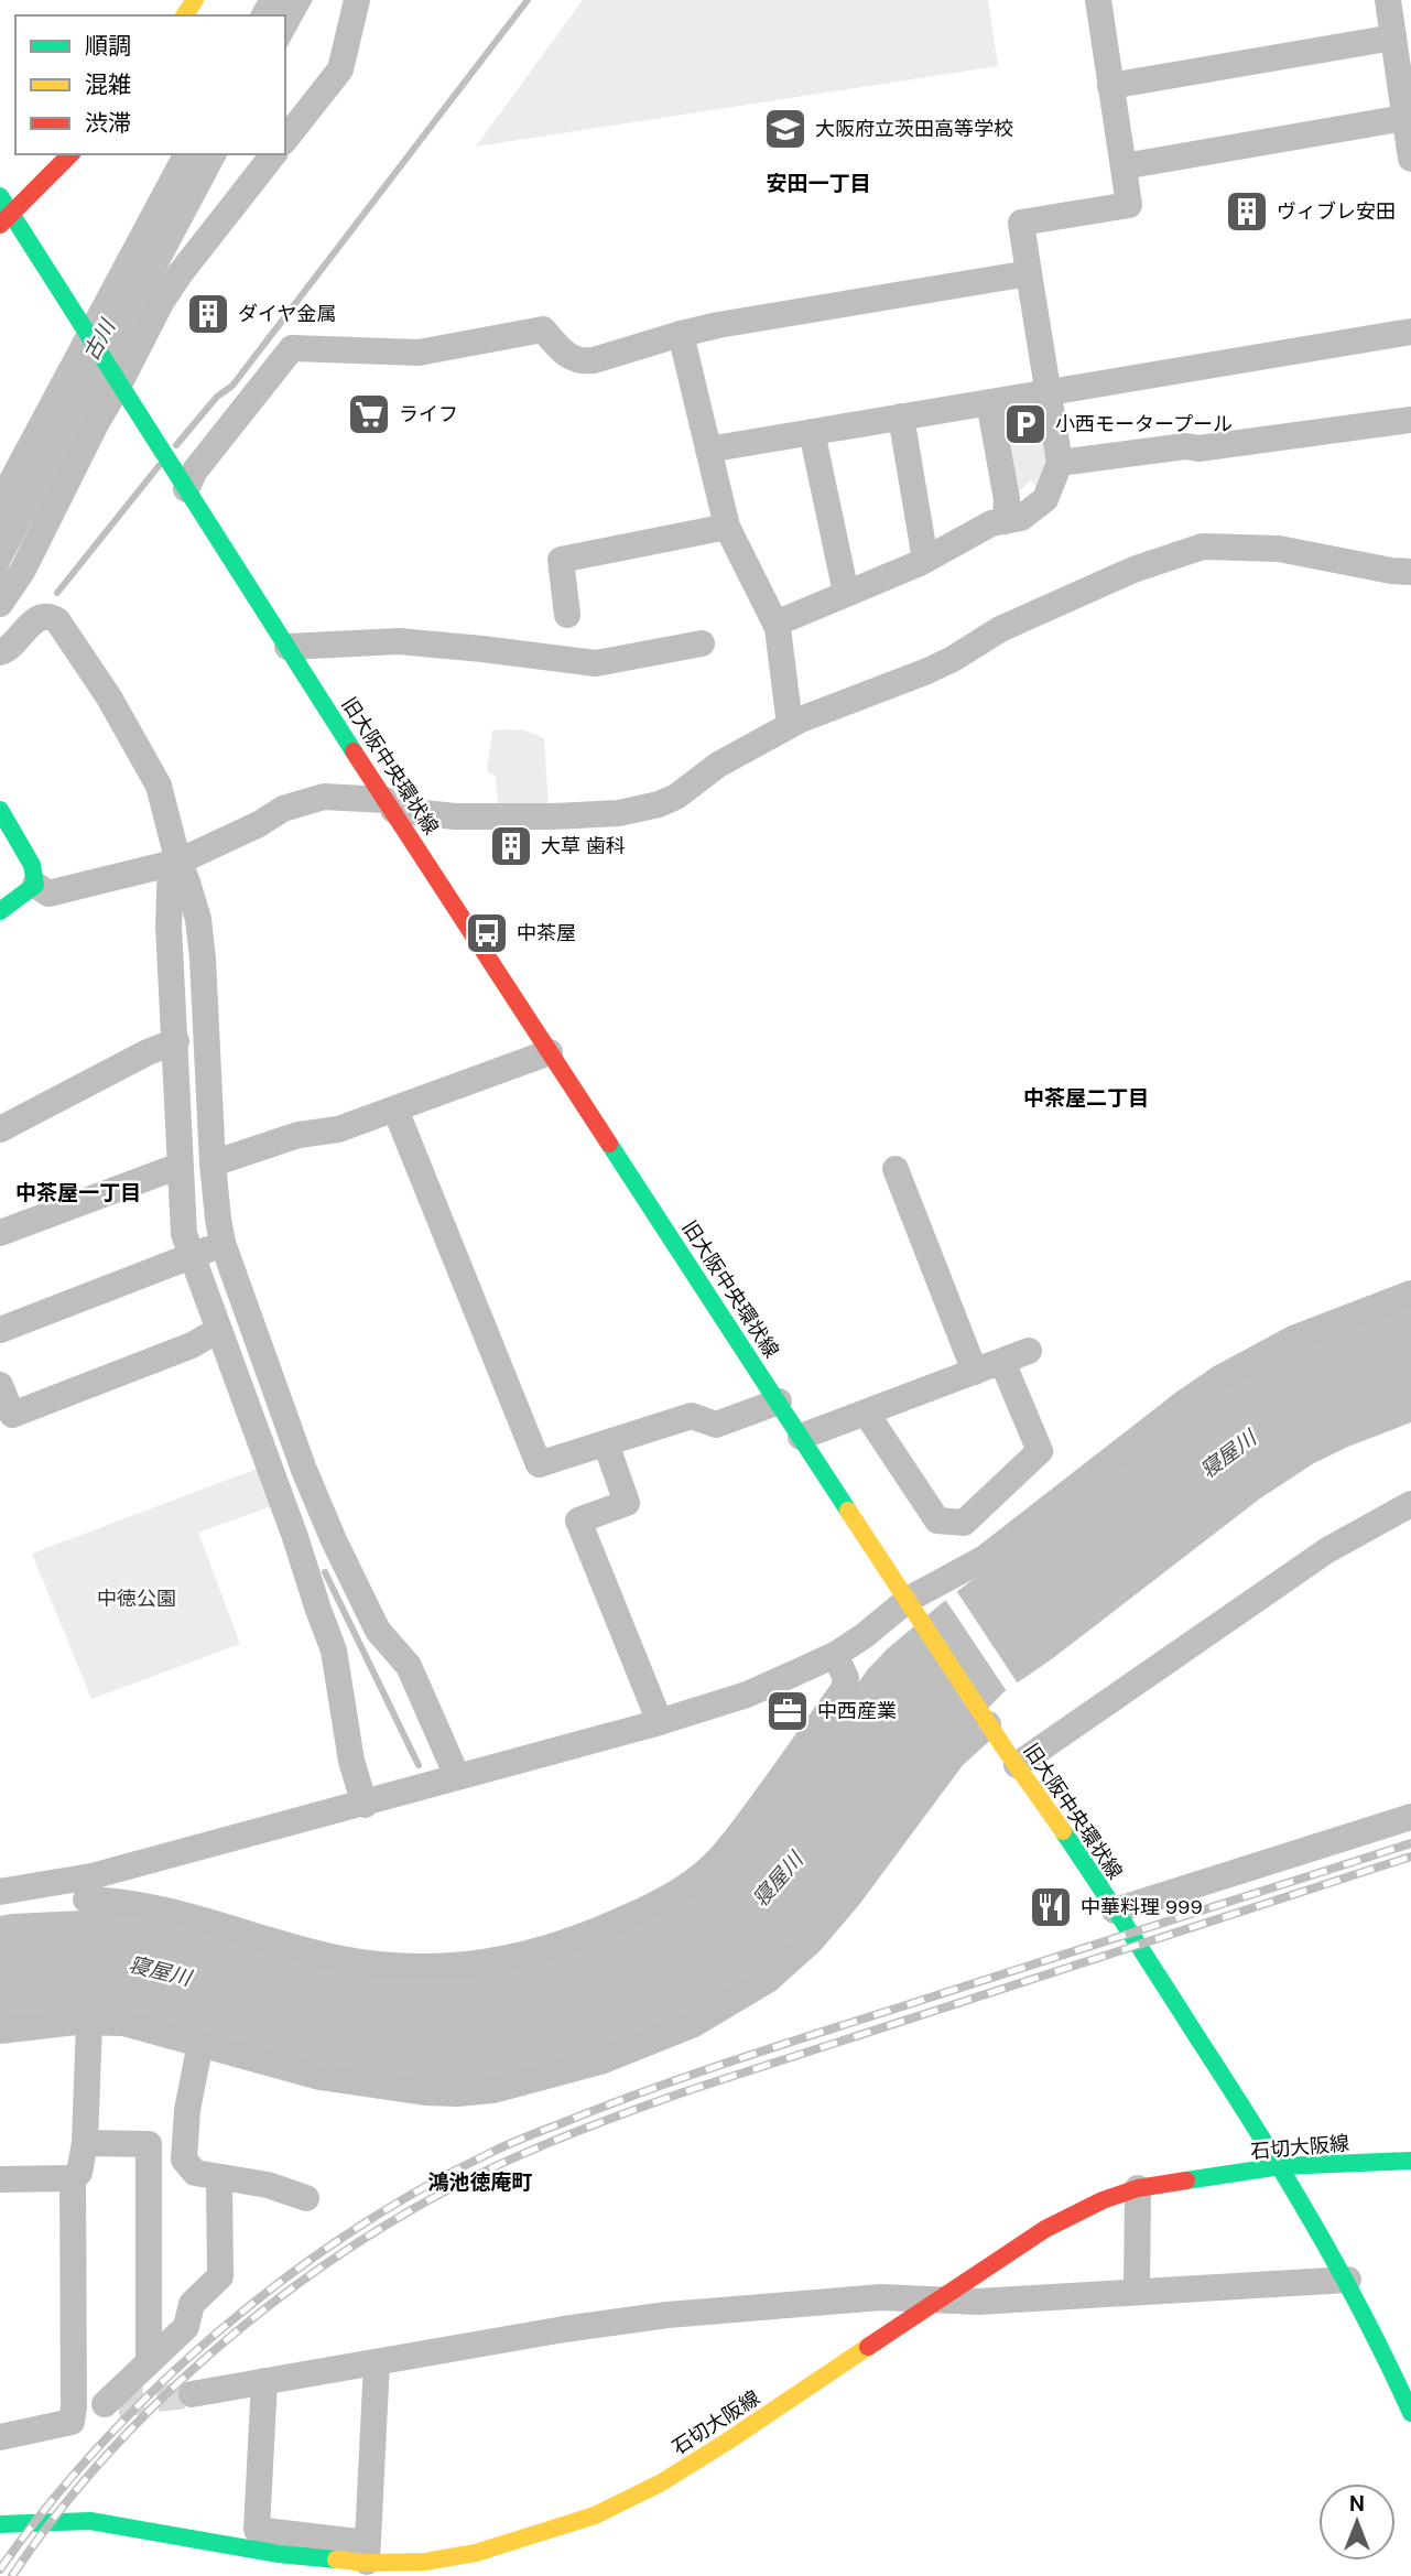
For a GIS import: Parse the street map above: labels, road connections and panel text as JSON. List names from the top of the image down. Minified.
{"streets":{"main road":["旧大阪中央環状線","石切大阪線"]},"crossings":[["旧大阪中央環状線","石切大阪線"]],"districts":["安田一丁目","中茶屋二丁目","中茶屋一丁目","鴻池徳庵町"],"water":["古川","寝屋川"],"parks":["中徳公園"],"places":{"school or university":["大阪府立茨田高等学校"],"building":["ヴィブレ安田","ダイヤ金属","大草 歯科"],"supermarket":["ライフ"],"parking":["小西モータープール"],"bus stop":["中茶屋"],"office":["中西産業"],"restaurant":["中華料理 999"]},"legend":["順調","混雑","渋滞"],"north":"top"}
